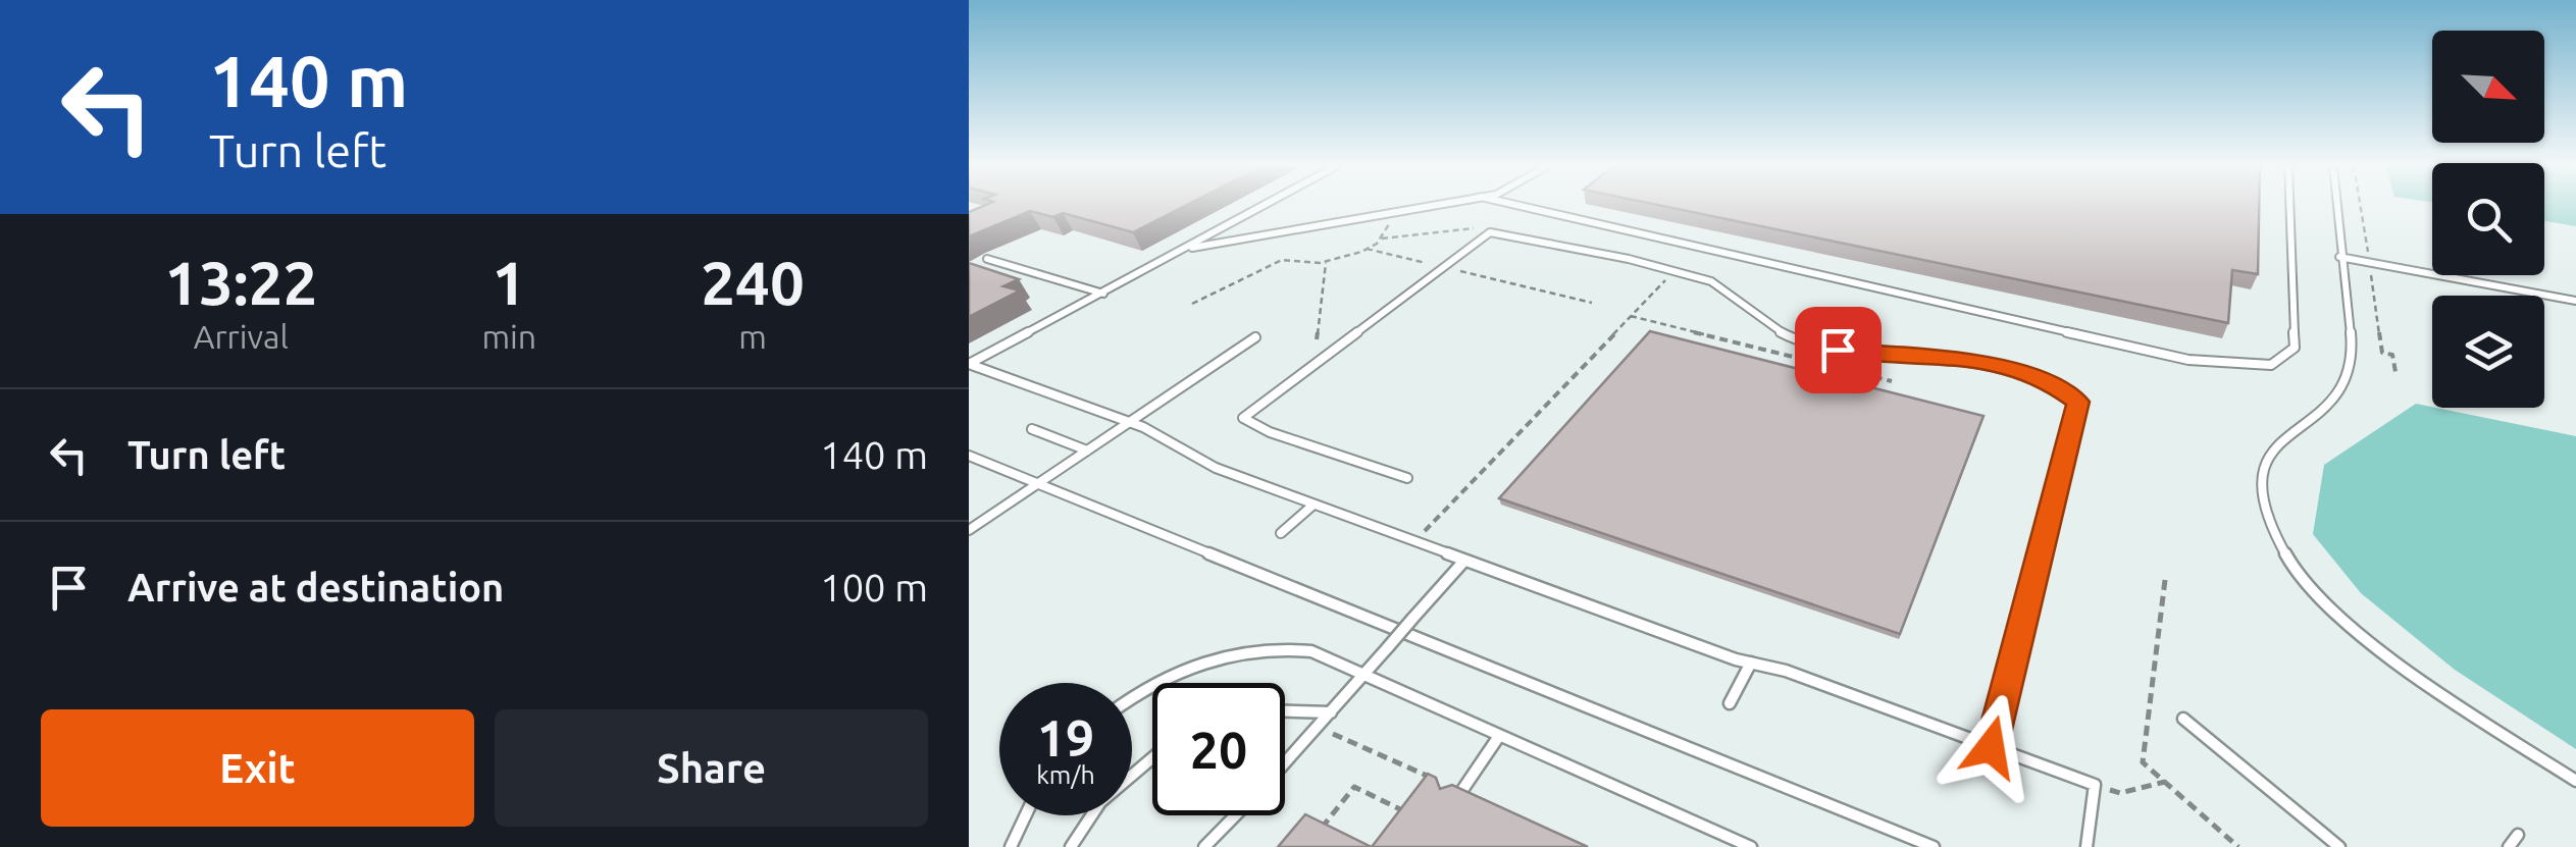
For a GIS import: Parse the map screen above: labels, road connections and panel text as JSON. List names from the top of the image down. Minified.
{"north":"bottom right","page":{"turn":["140 m","Turn left"],"eta":["13:22","Arrival","1","min","240","m"],"list":[{"name":"Turn left","value":"140 m"},{"name":"Arrive at destination","value":"100 m"}],"speed":"19 km/h","limit":"20","buttons":["Exit","Share"]}}
